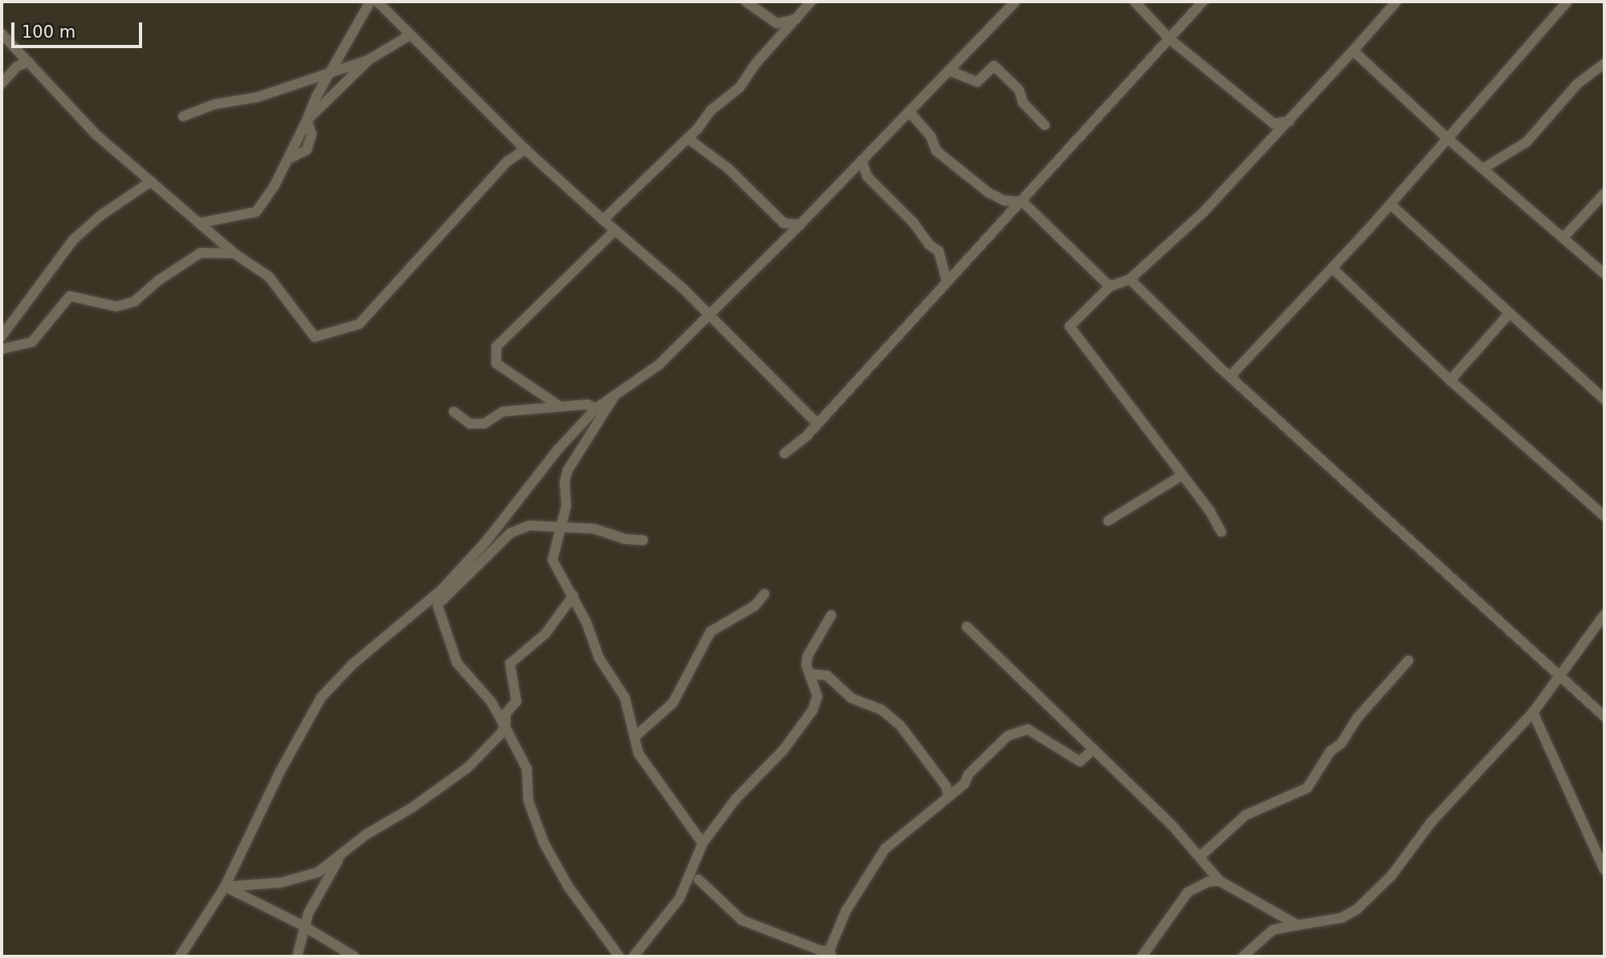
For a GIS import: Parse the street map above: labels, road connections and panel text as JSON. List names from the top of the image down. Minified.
{"scale_bar":"100 m"}
